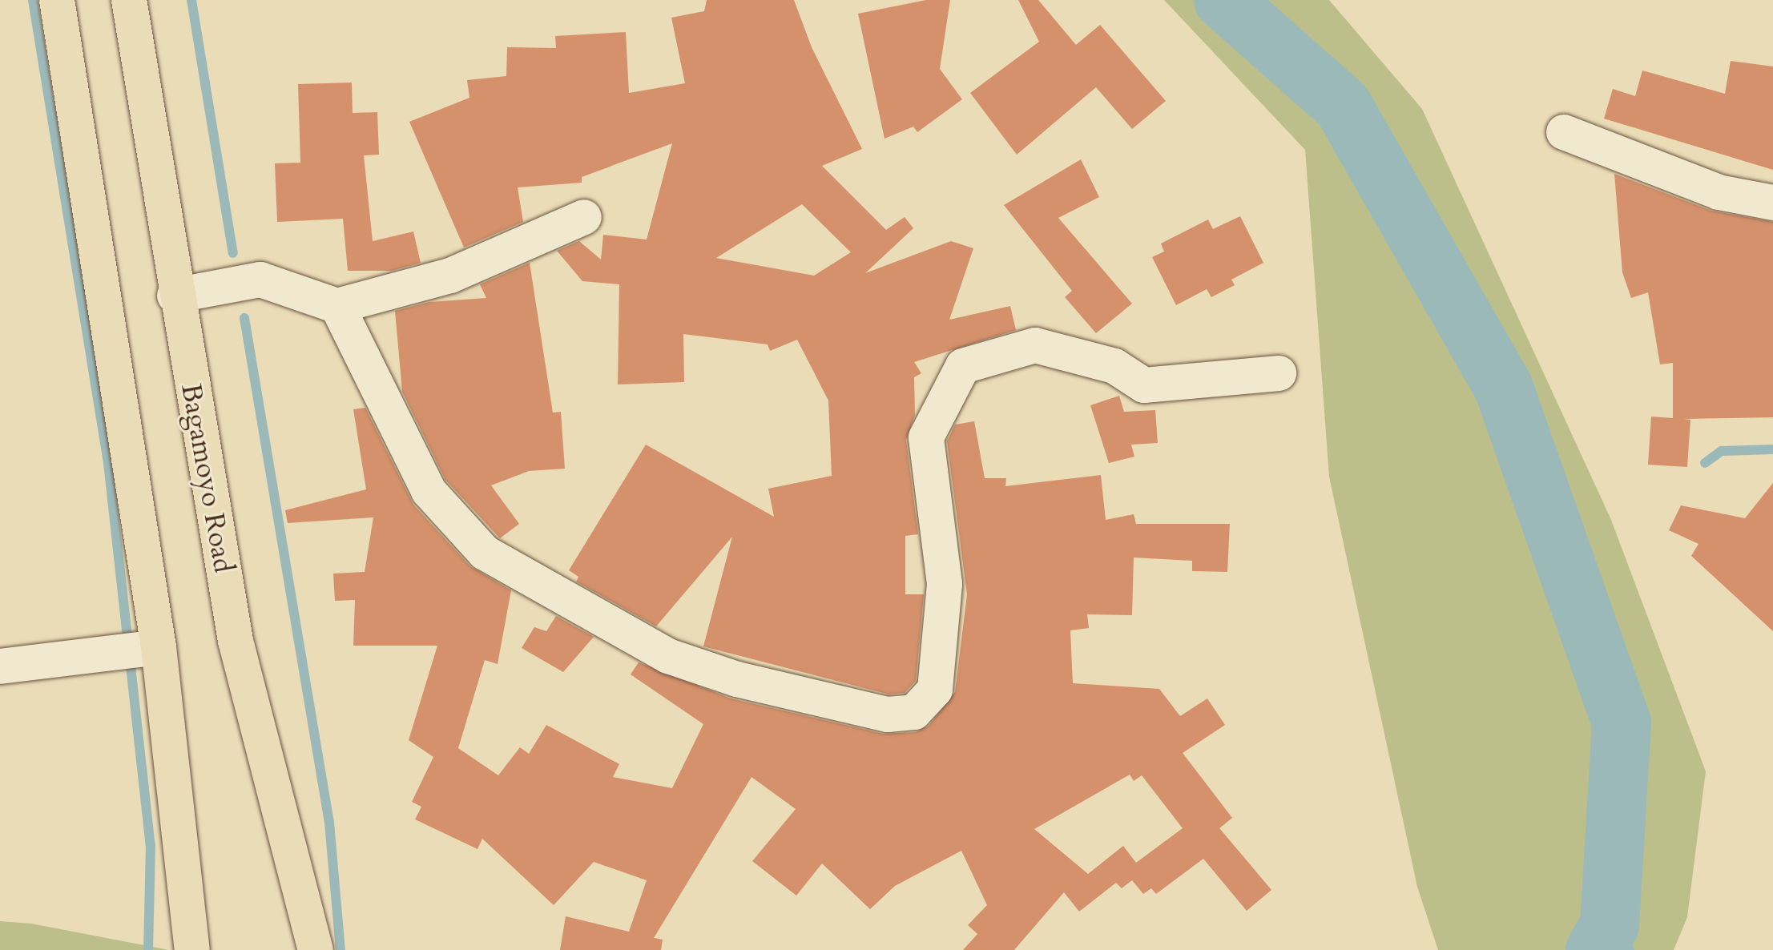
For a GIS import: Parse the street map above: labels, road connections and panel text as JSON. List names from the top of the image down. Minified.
{"streets":{"highway":["Bagamoyo Road"]}}
